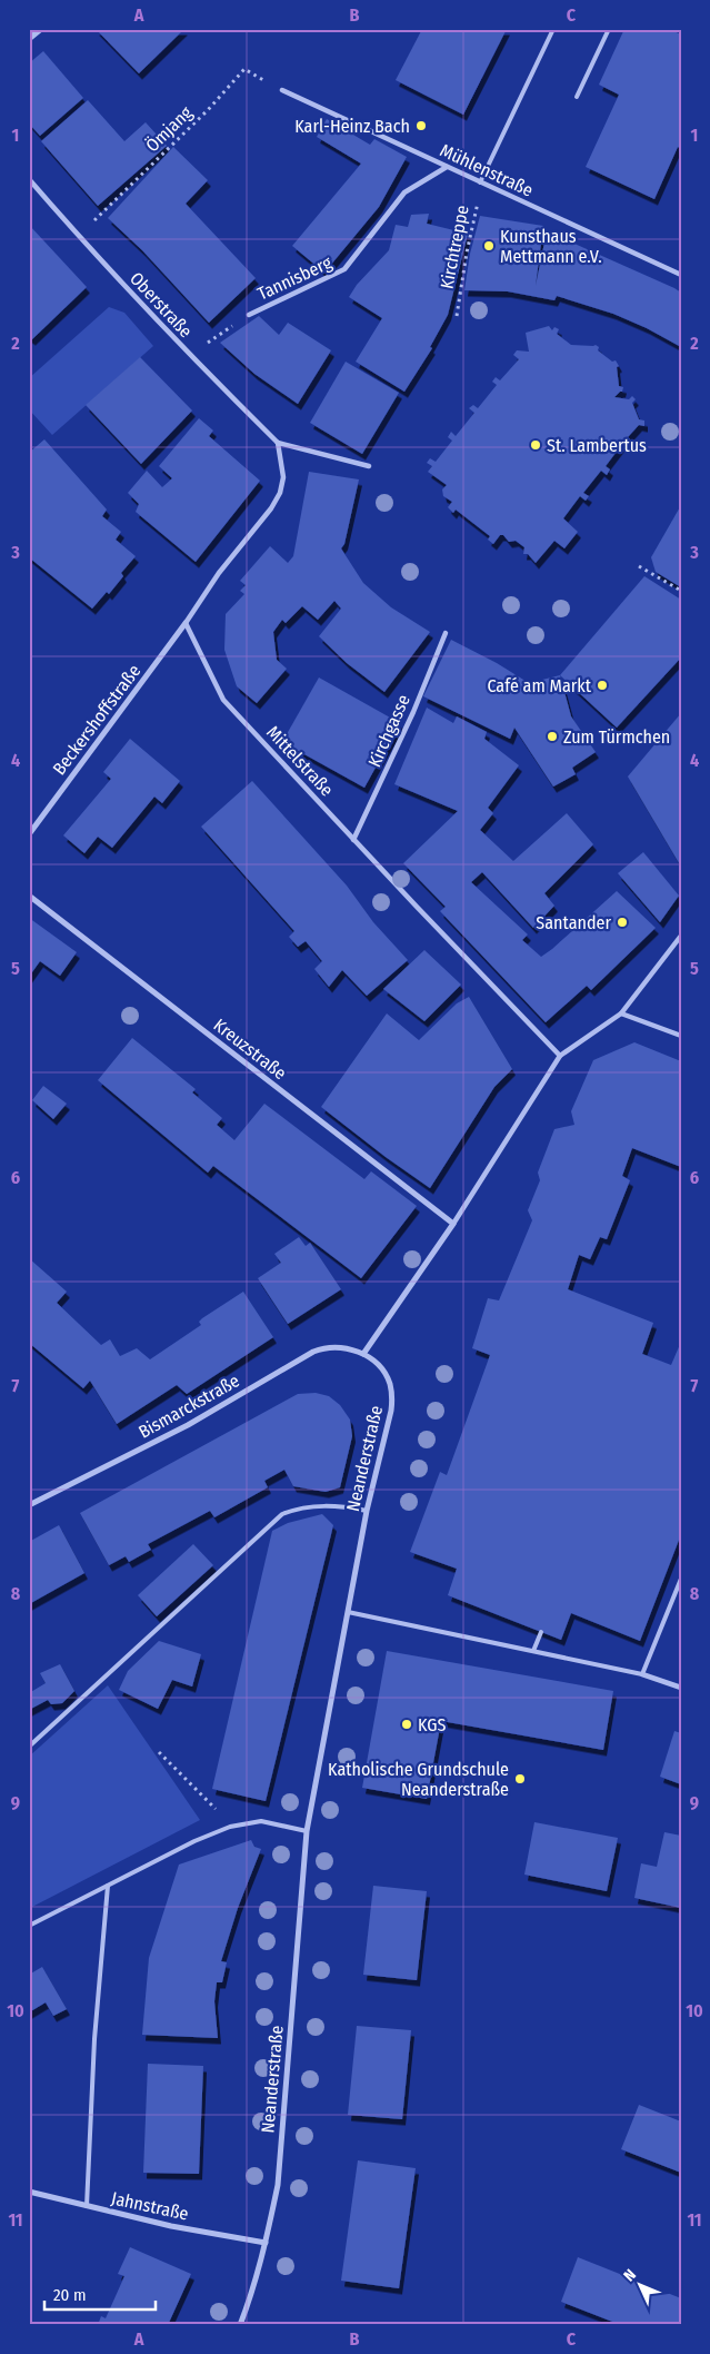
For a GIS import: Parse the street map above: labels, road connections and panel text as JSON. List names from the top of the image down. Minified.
{"streets":{"street":["Mühlenstraße","Tannisberg","Oberstraße","Beckershoffstraße","Kirchgasse","Mittelstraße","Kreuzstraße","Bismarckstraße","Neanderstraße","Jahnstraße"],"path":["Ömjang","Kirchtreppe"]},"crossings":[["Ömjang","Mühlenstraße"],["Ömjang","Oberstraße"],["Mühlenstraße","Kirchtreppe"],["Mühlenstraße","Tannisberg"],["Tannisberg","Oberstraße"],["Beckershoffstraße","Mittelstraße"],["Kirchgasse","Mittelstraße"],["Bismarckstraße","Neanderstraße"],["Neanderstraße","Jahnstraße"]],"places":["Karl-Heinz Bach","Kunsthaus Mettmann e.V.","St. Lambertus","Café am Markt","Zum Türmchen","Santander","KGS","Katholische Grundschule Neanderstraße"],"scale_bar":"20 m","north":"top left","grid":{"columns":["A","B","C"],"rows":["1","2","3","4","5","6","7","8","9","10","11"]}}
